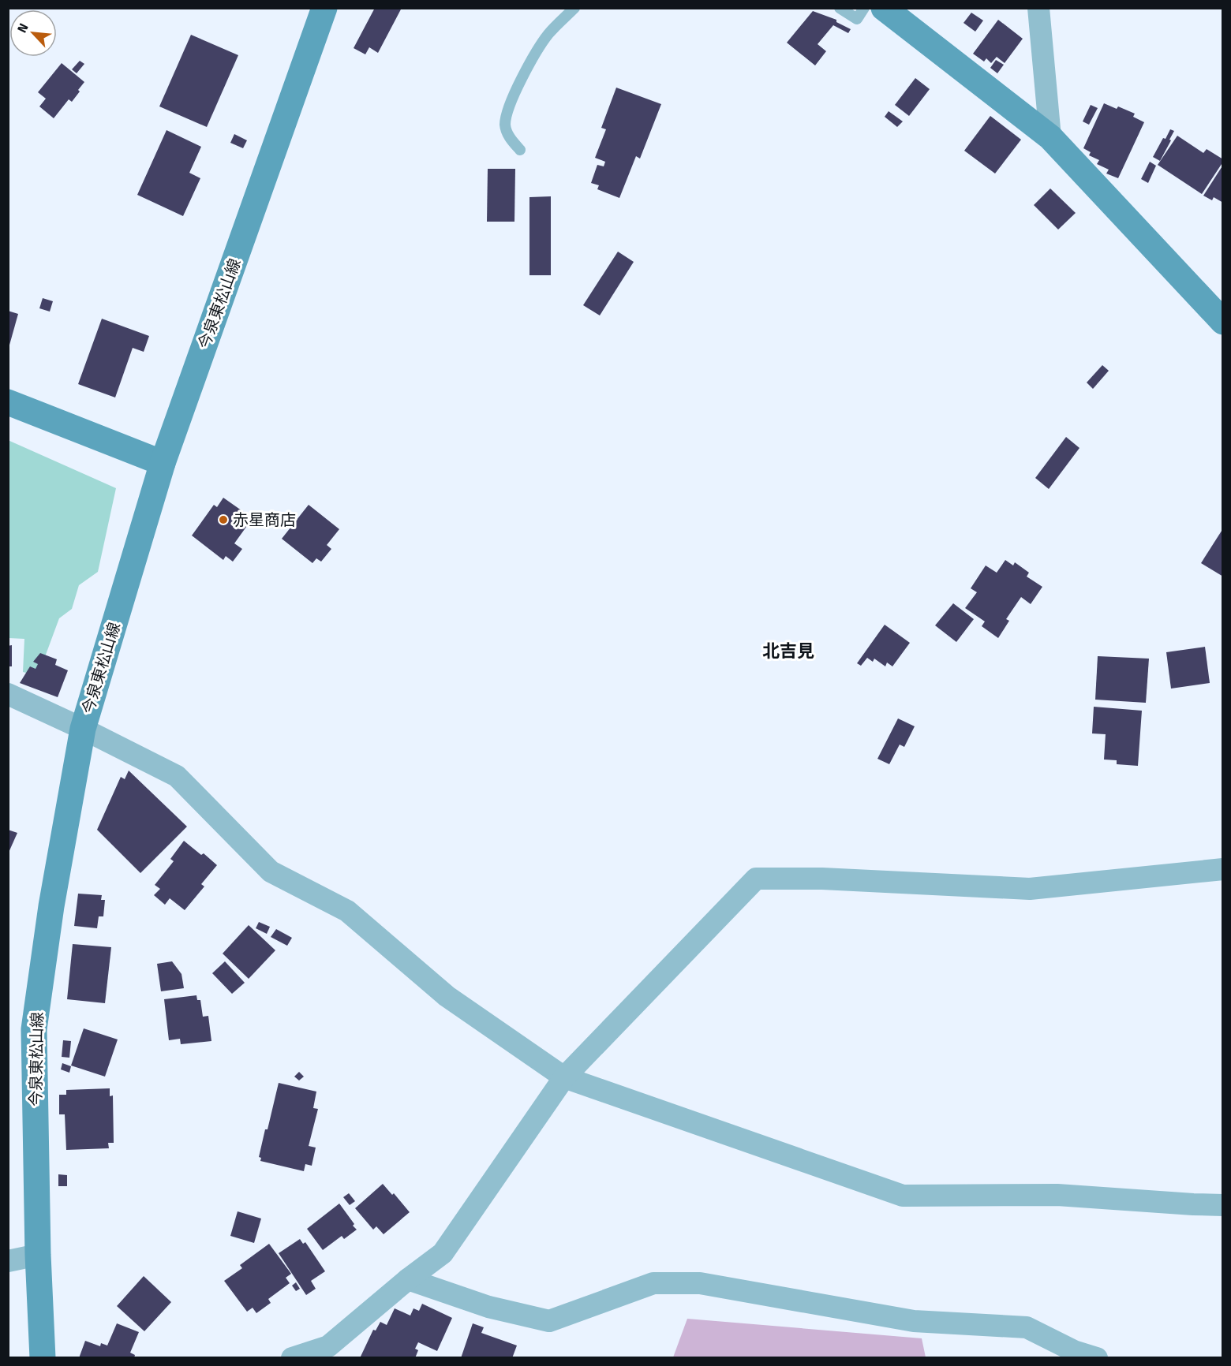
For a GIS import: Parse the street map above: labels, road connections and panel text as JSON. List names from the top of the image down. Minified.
{"streets":{"main road":["今泉東松山線"]},"districts":["北吉見"],"places":["赤星商店"],"north":"top left"}
